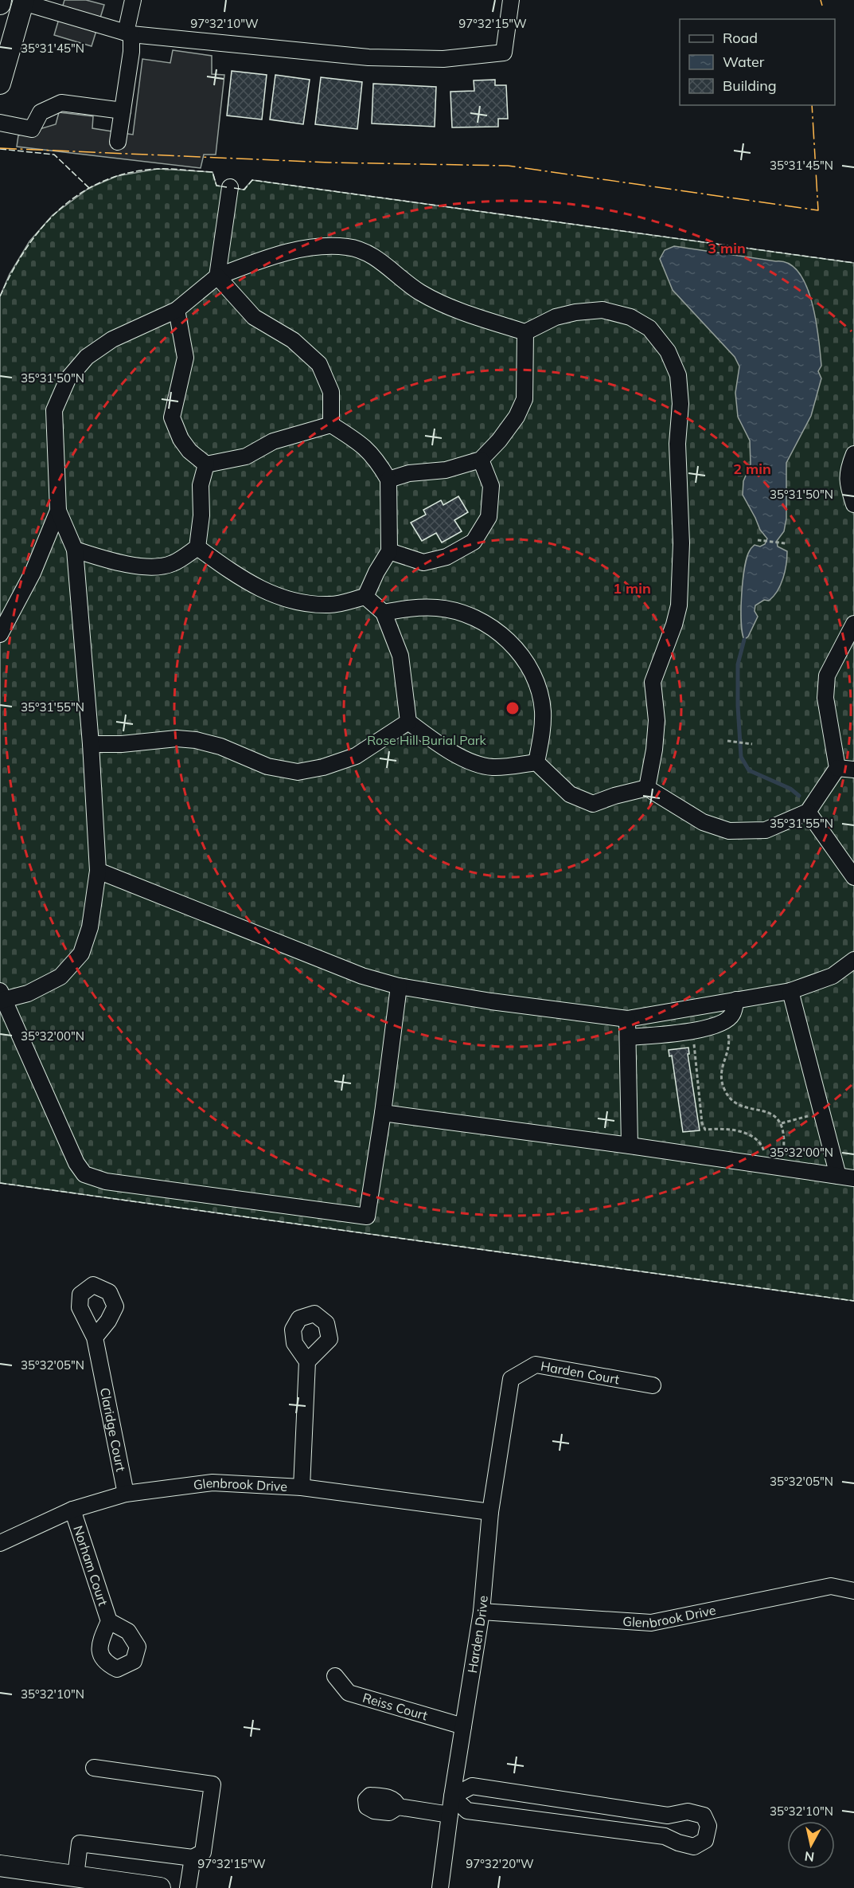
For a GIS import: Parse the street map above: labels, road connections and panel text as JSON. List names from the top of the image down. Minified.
{"streets":{"street":["Harden Court","Claridge Court","Glenbrook Drive","Norham Court","Harden Drive","Reiss Court"]},"crossings":[["Harden Court","Harden Drive"],["Claridge Court","Glenbrook Drive"],["Glenbrook Drive","Norham Court"],["Glenbrook Drive","Harden Drive"],["Harden Drive","Reiss Court"]],"parks":["Rose Hill Burial Park"],"legend":["Road","Water","Building"],"north":"bottom","coordinates":["97°32'10\"W","97°32'15\"W","35°31'45\"N","35°31'50\"N","35°31'55\"N","35°32'00\"N","35°32'05\"N","35°32'10\"N","97°32'20\"W"],"rings":["3 min","2 min","1 min"]}
